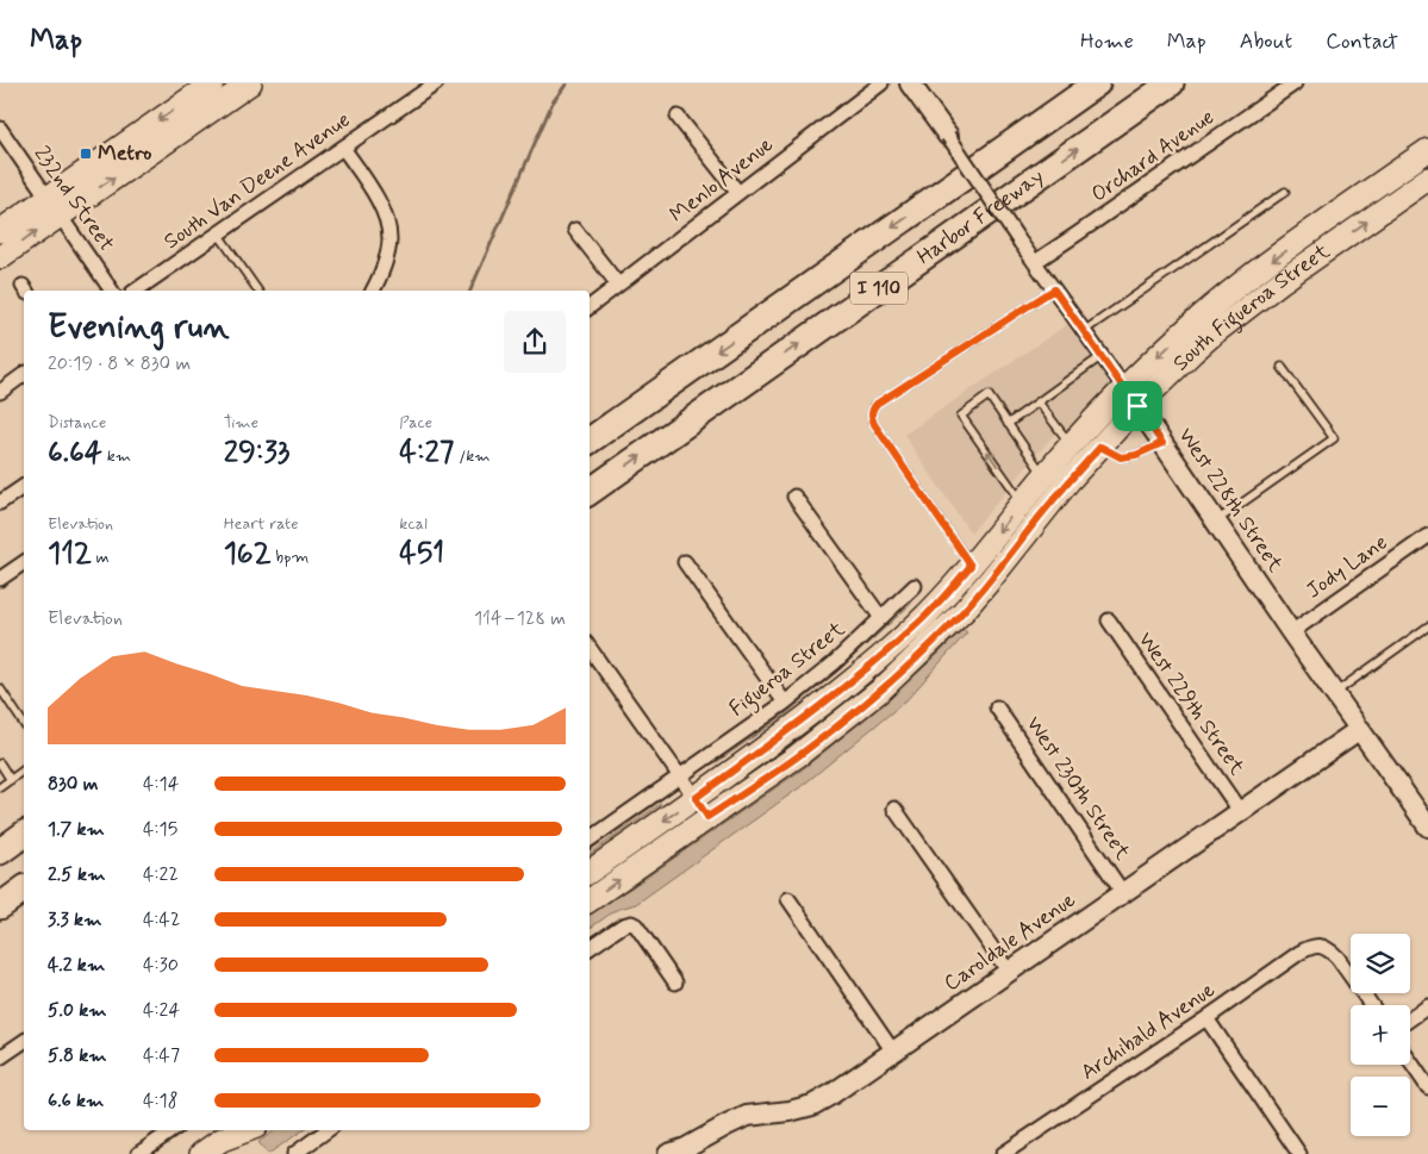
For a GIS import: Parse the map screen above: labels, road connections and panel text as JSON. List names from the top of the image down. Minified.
{"streets":{"highway":["Harbor Freeway","I 110"],"main road":["South Figueroa Street"],"street":["Orchard Avenue","Menlo Avenue","South Van Deene Avenue","232nd Street","West 228th Street","Jody Lane","Figueroa Street","West 229th Street","West 230th Street","Caroldale Avenue","Archibald Avenue"]},"crossings":[["Orchard Avenue","West 228th Street"],["South Figueroa Street","West 228th Street"],["West 228th Street","Jody Lane"],["West 228th Street","Caroldale Avenue"],["West 229th Street","Caroldale Avenue"],["West 230th Street","Caroldale Avenue"]],"places":{"transit":["Metro"]},"page":{"header":"Map","nav":["Home","Map","About","Contact"],"heading":["Evening run","20:19 · 8 × 830 m"],"stats":[["Distance","6.64 km"],["Time","29:33"],["Pace","4:27 /km"],["Elevation","112 m"],["Heart rate","162 bpm"],["kcal","451"]],"chart":["Elevation","114–128 m"],"list":[{"name":"830 m","note":"4:14"},{"name":"1.7 km","note":"4:15"},{"name":"2.5 km","note":"4:22"},{"name":"3.3 km","note":"4:42"},{"name":"4.2 km","note":"4:30"},{"name":"5.0 km","note":"4:24"},{"name":"5.8 km","note":"4:47"},{"name":"6.6 km","note":"4:18"}],"map_buttons":["+","−"]}}
